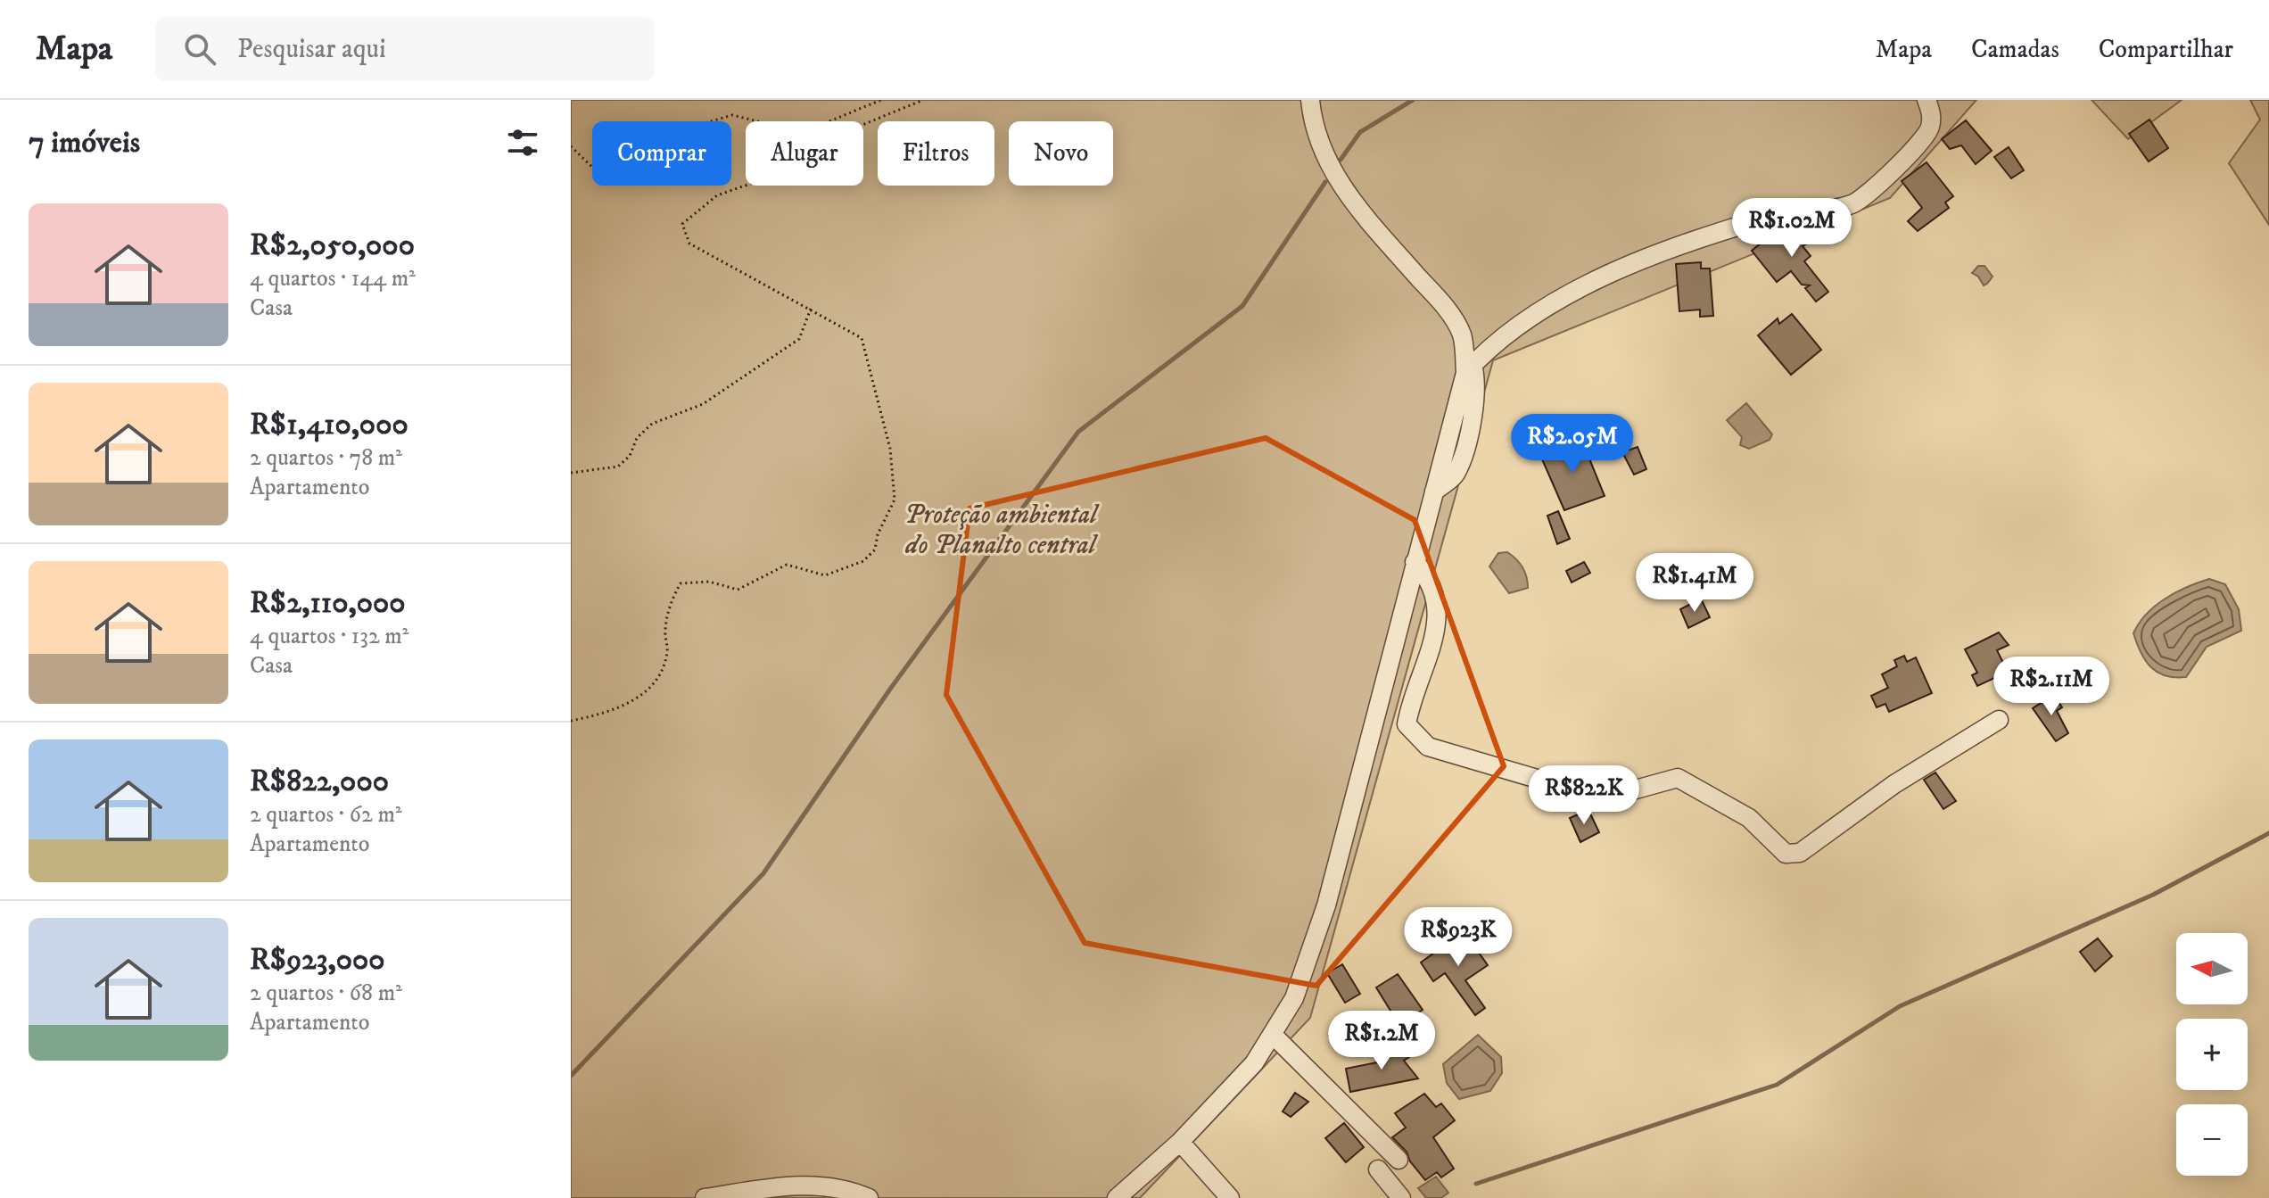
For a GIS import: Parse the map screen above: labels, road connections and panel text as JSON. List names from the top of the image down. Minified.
{"parks":["Proteção ambiental do Planalto central"],"north":"left","page":{"header":"Mapa","search":"Pesquisar aqui","nav":["Mapa","Camadas","Compartilhar"],"heading":"7 imóveis","chip":["Comprar","Alugar","Filtros","Novo"],"list":[{"name":"R$2,050,000","note":"4 quartos · 144 m² · Casa"},{"name":"R$1,410,000","note":"2 quartos · 78 m² · Apartamento"},{"name":"R$2,110,000","note":"4 quartos · 132 m² · Casa"},{"name":"R$822,000","note":"2 quartos · 62 m² · Apartamento"},{"name":"R$923,000","note":"2 quartos · 68 m² · Apartamento"}],"price":["R$1.02M","R$2.05M","R$1.41M","R$2.11M","R$822K","R$923K","R$1.2M"],"map_buttons":["+","−"]}}
